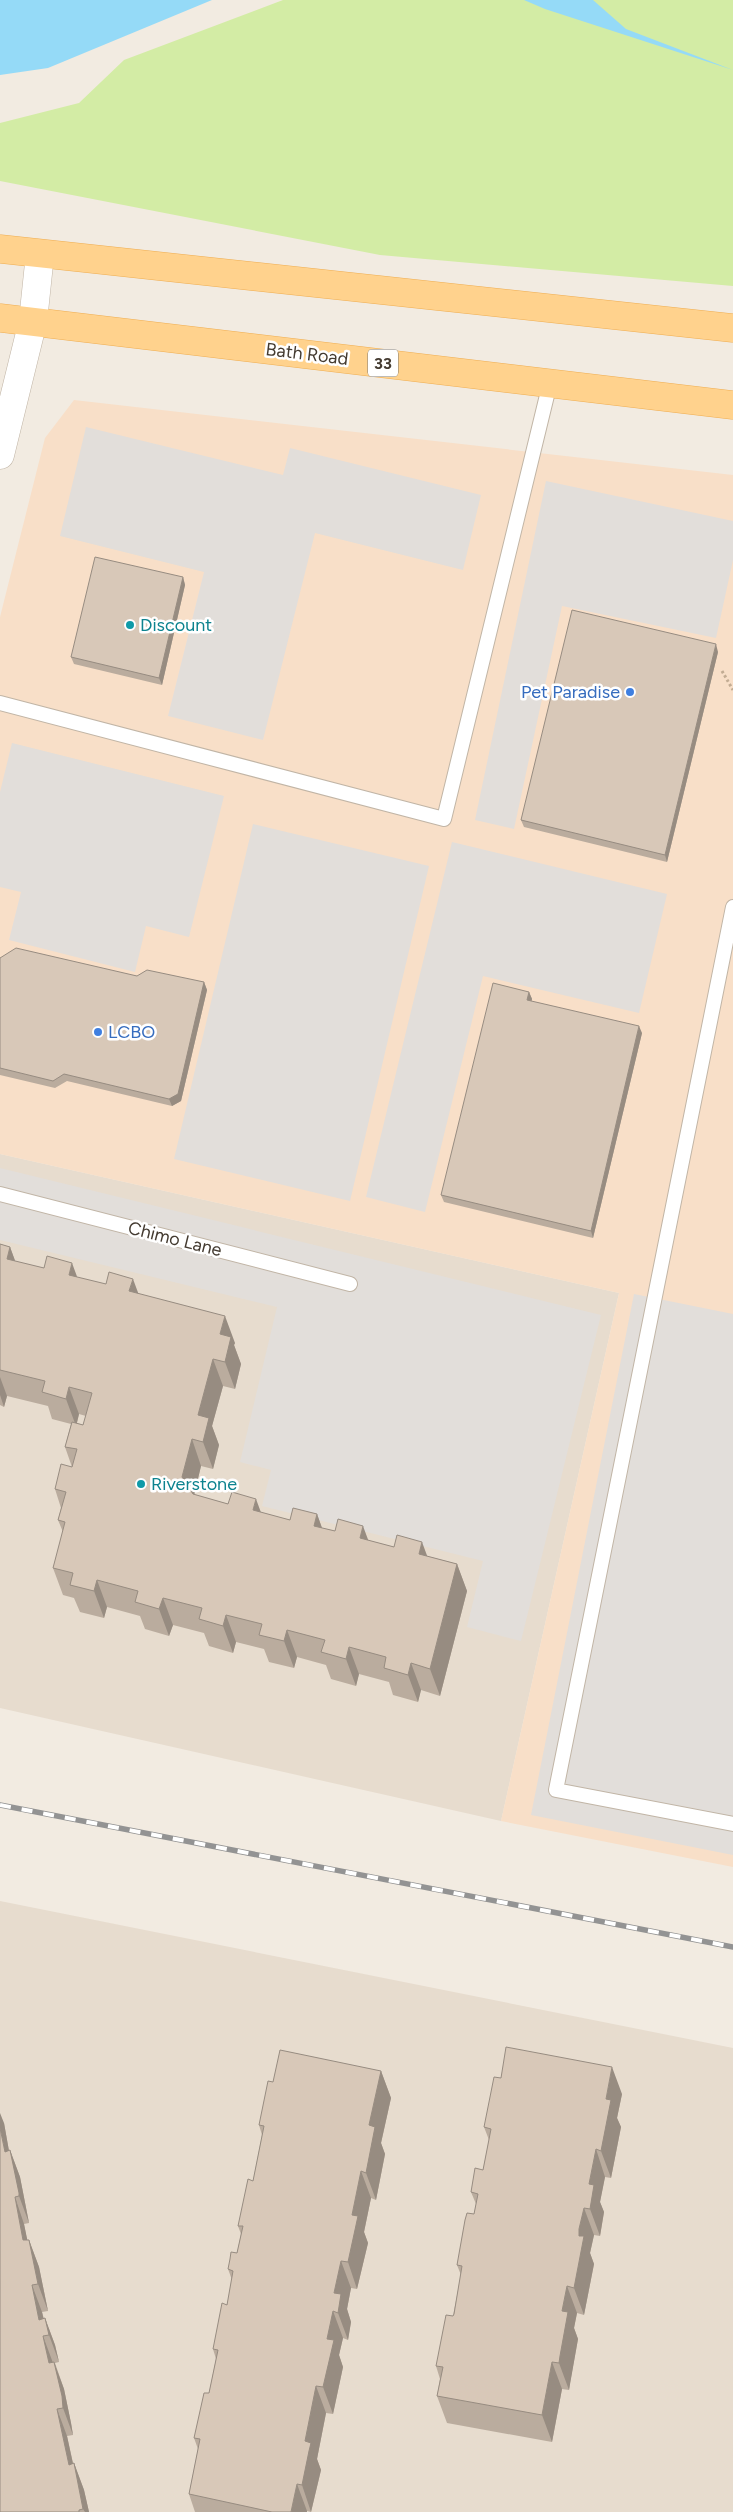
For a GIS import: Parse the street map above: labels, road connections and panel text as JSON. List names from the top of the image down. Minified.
{"streets":{"main road":["Bath Road","33"],"lane":["Chimo Lane"]},"places":["Discount","Pet Paradise","LCBO","Riverstone"]}
